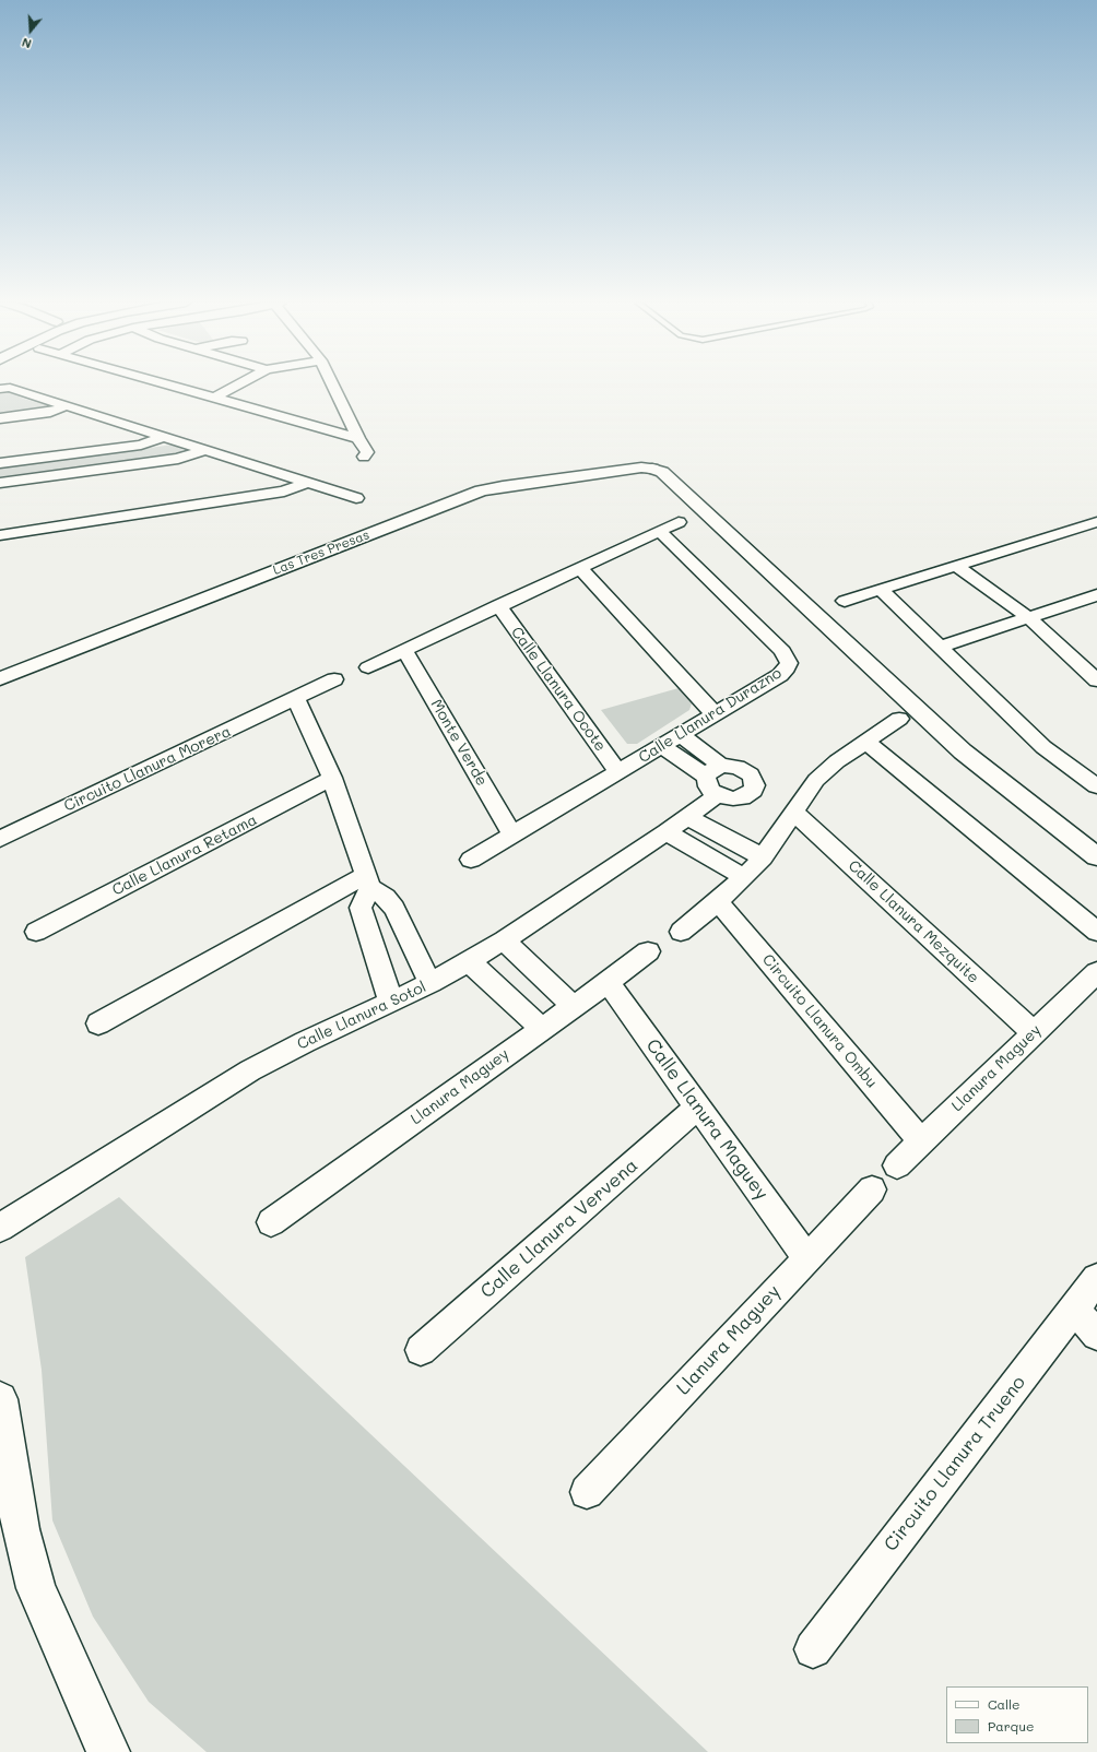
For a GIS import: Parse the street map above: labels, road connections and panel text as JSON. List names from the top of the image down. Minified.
{"streets":{"street":["Las Tres Presas","Calle Llanura Ocote","Calle Llanura Durazno","Monte Verde","Circuito Llanura Morera","Calle Llanura Retama","Calle Llanura Mezquite","Calle Llanura Sotol","Circuito Llanura Ombu","Llanura Maguey","Calle Llanura Maguey","Calle Llanura Vervena","Circuito Llanura Trueno"]},"crossings":[["Calle Llanura Ocote","Calle Llanura Durazno"],["Calle Llanura Durazno","Monte Verde"],["Calle Llanura Mezquite","Llanura Maguey"],["Circuito Llanura Ombu","Llanura Maguey"],["Llanura Maguey","Calle Llanura Maguey"],["Calle Llanura Maguey","Calle Llanura Vervena"]],"legend":["Calle","Parque"],"north":"bottom"}
